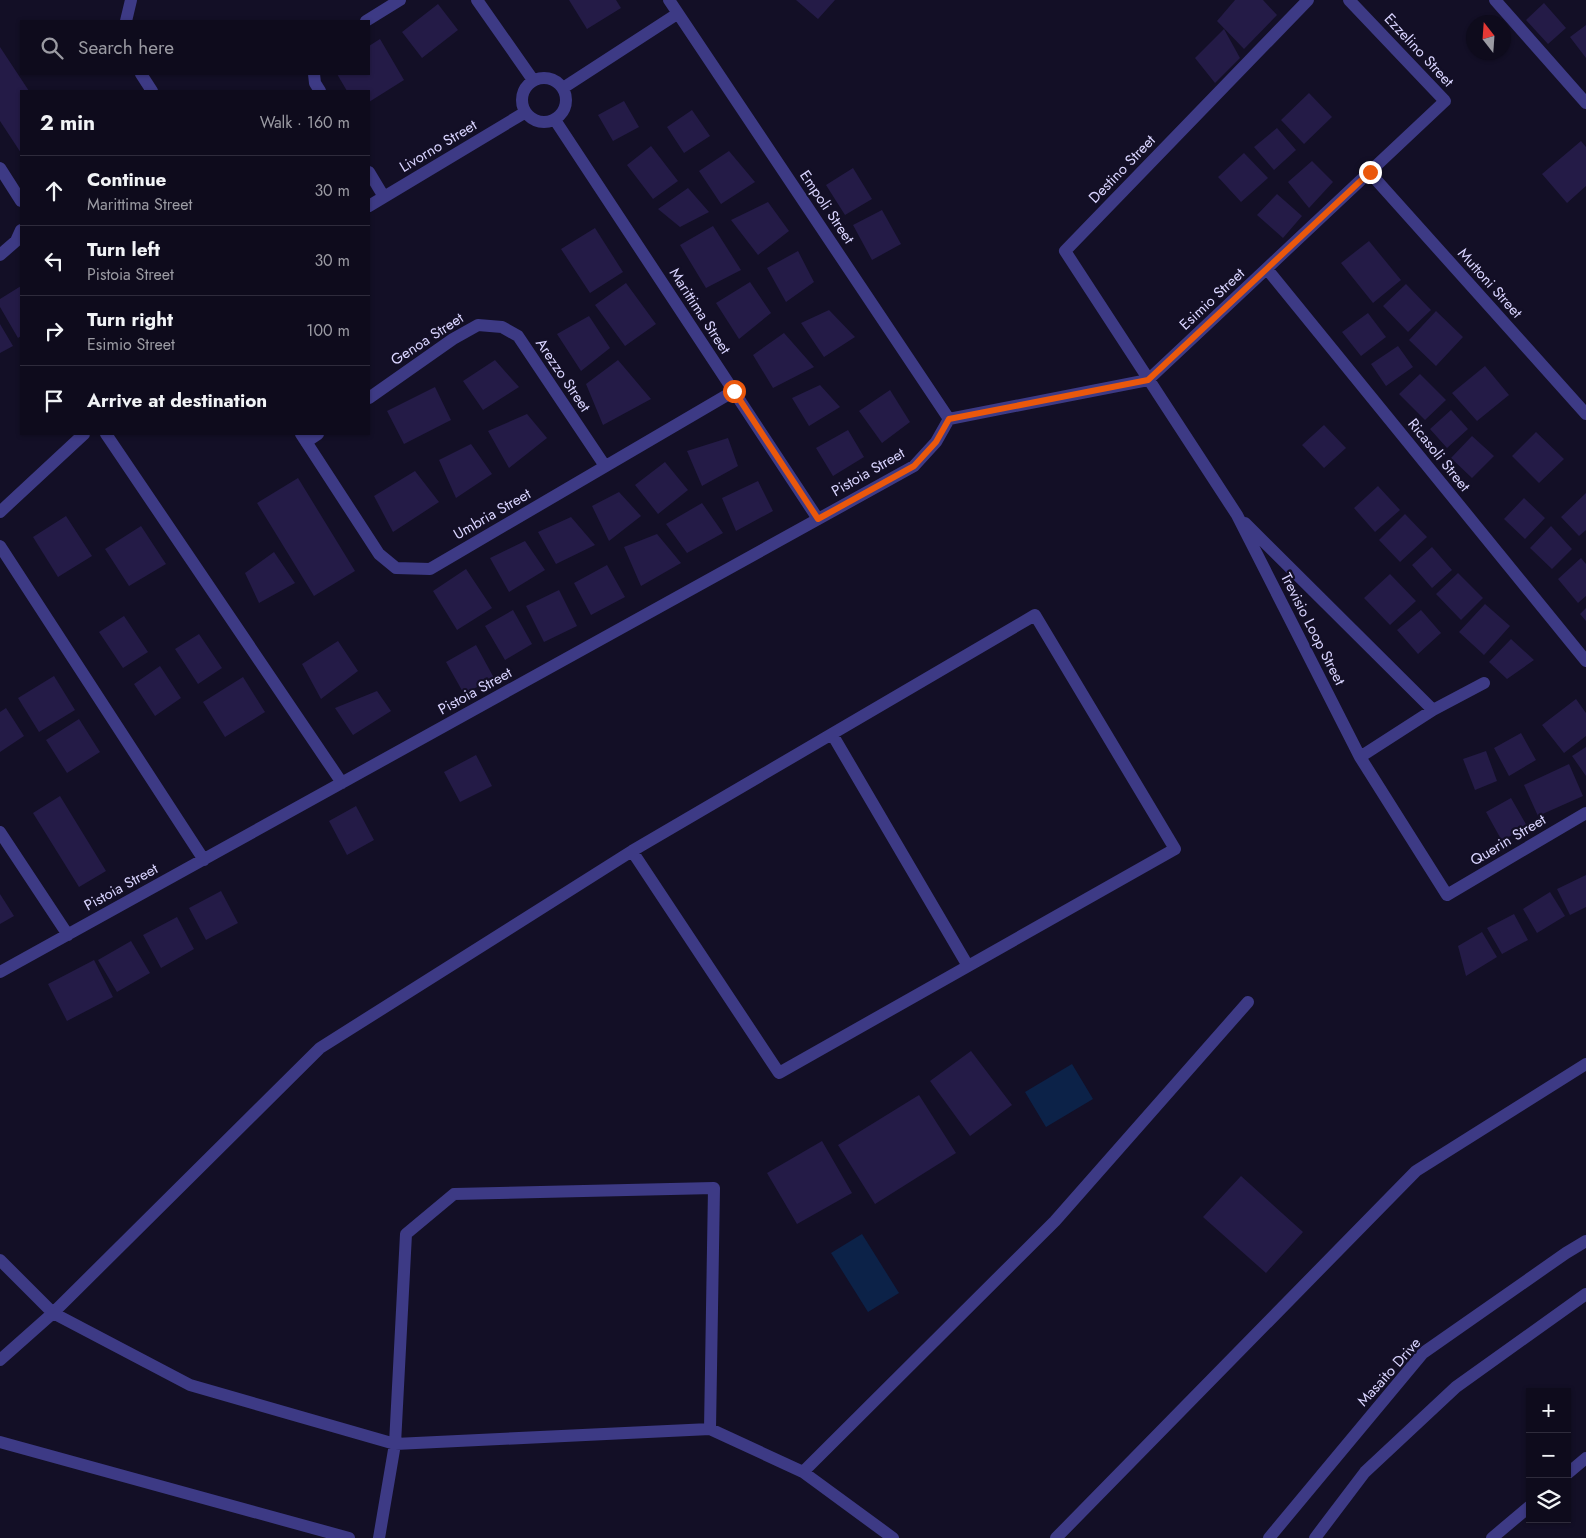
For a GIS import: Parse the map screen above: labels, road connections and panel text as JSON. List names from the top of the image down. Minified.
{"streets":{"street":["Ezzelino Street","Livorno Street","Destino Street","Empoli Street","Muttoni Street","Esimio Street","Marittima Street","Genoa Street","Arezzo Street","Ricasoli Street","Pistoia Street","Umbria Street","Trevisio Loop Street","Querin Street","Masaito Drive"]},"crossings":[["Ezzelino Street","Esimio Street"],["Livorno Street","Marittima Street"],["Destino Street","Esimio Street"],["Destino Street","Trevisio Loop Street"],["Empoli Street","Pistoia Street"],["Muttoni Street","Esimio Street"],["Esimio Street","Ricasoli Street"],["Esimio Street","Trevisio Loop Street"],["Marittima Street","Pistoia Street"],["Marittima Street","Umbria Street"],["Genoa Street","Arezzo Street"],["Arezzo Street","Umbria Street"],["Trevisio Loop Street","Querin Street"]],"north":"top","page":{"search":"Search here","heading":["2 min","Walk · 160 m"],"list":[["Continue","Marittima Street","30 m"],["Turn left","Pistoia Street","30 m"],["Turn right","Esimio Street","100 m"],"Arrive at destination"],"map_buttons":["+","−"]}}
